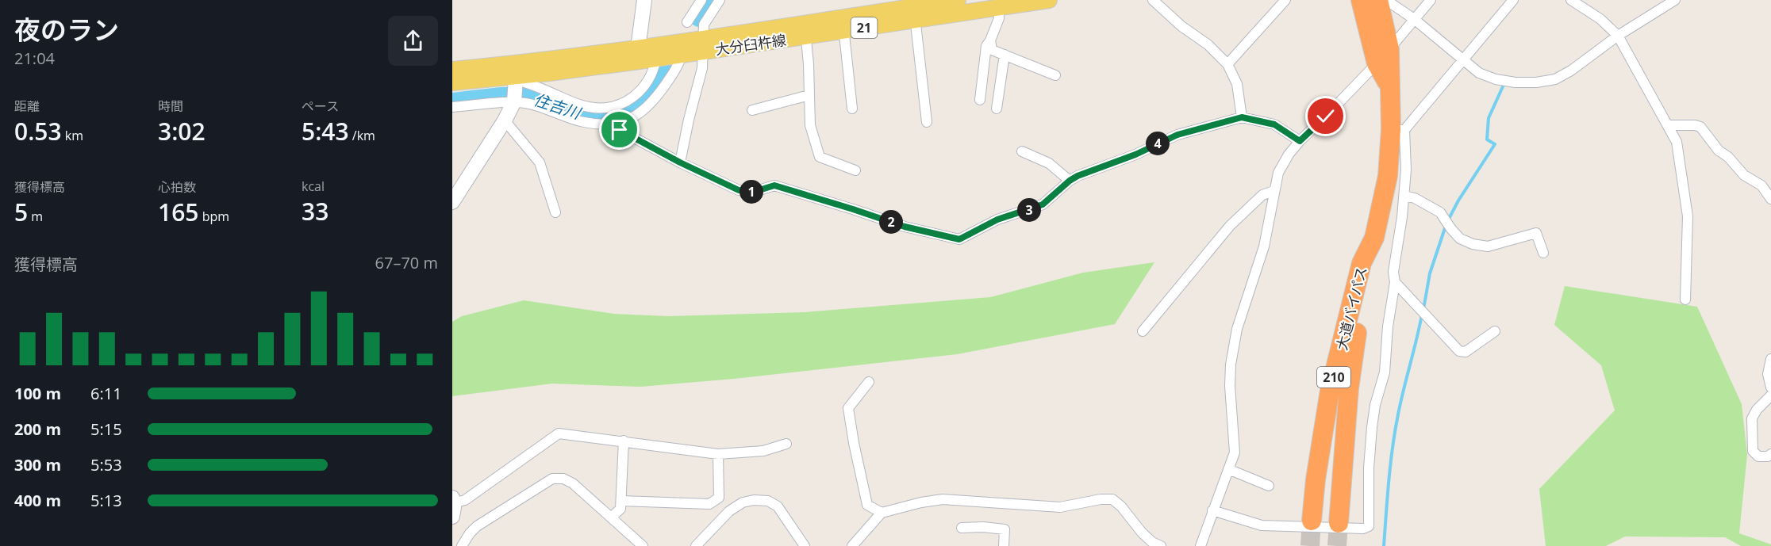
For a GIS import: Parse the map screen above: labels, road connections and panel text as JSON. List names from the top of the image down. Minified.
{"streets":{"highway":["大道バイパス","210"],"main road":["21","大分臼杵線"]},"water":["住吉川"],"page":{"heading":["夜のラン","21:04"],"stats":[["距離","0.53 km"],["時間","3:02"],["ペース","5:43 /km"],["獲得標高","5 m"],["心拍数","165 bpm"],["kcal","33"]],"pins":["4","1","3","2"],"chart":["獲得標高","67–70 m"],"list":[{"name":"100 m","note":"6:11"},{"name":"200 m","note":"5:15"},{"name":"300 m","note":"5:53"},{"name":"400 m","note":"5:13"}]}}
